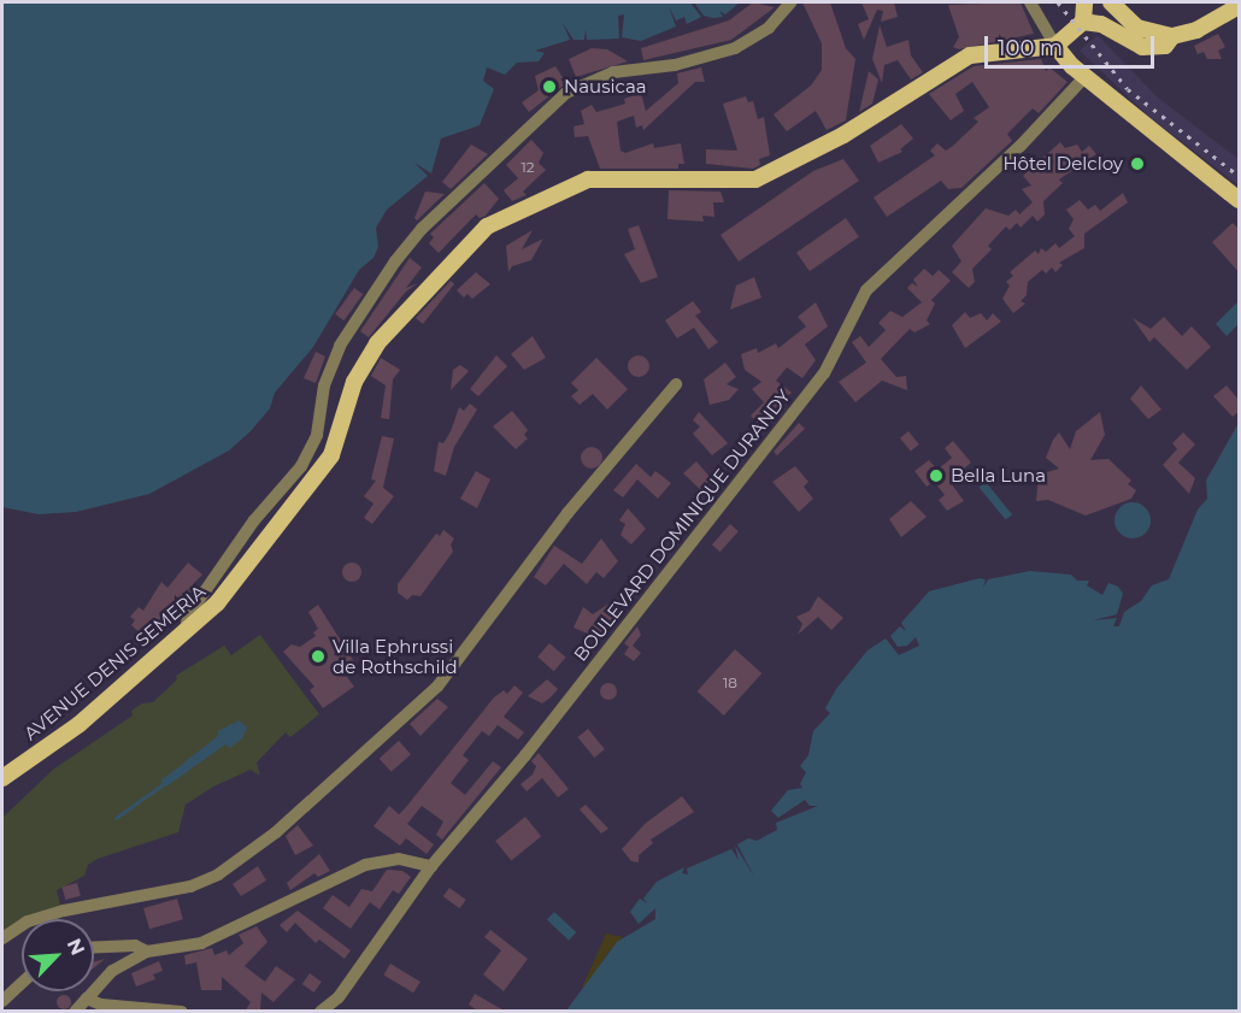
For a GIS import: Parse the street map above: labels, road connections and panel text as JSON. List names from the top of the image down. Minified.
{"streets":{"main road":["AVENUE DENIS SEMERIA"],"street":["BOULEVARD DOMINIQUE DURANDY"]},"places":["Nausicaa","Hôtel Delcloy","Bella Luna","Villa Ephrussi de Rothschild"],"house_numbers":["12","18"],"scale_bar":"100 m","north":"top right"}
